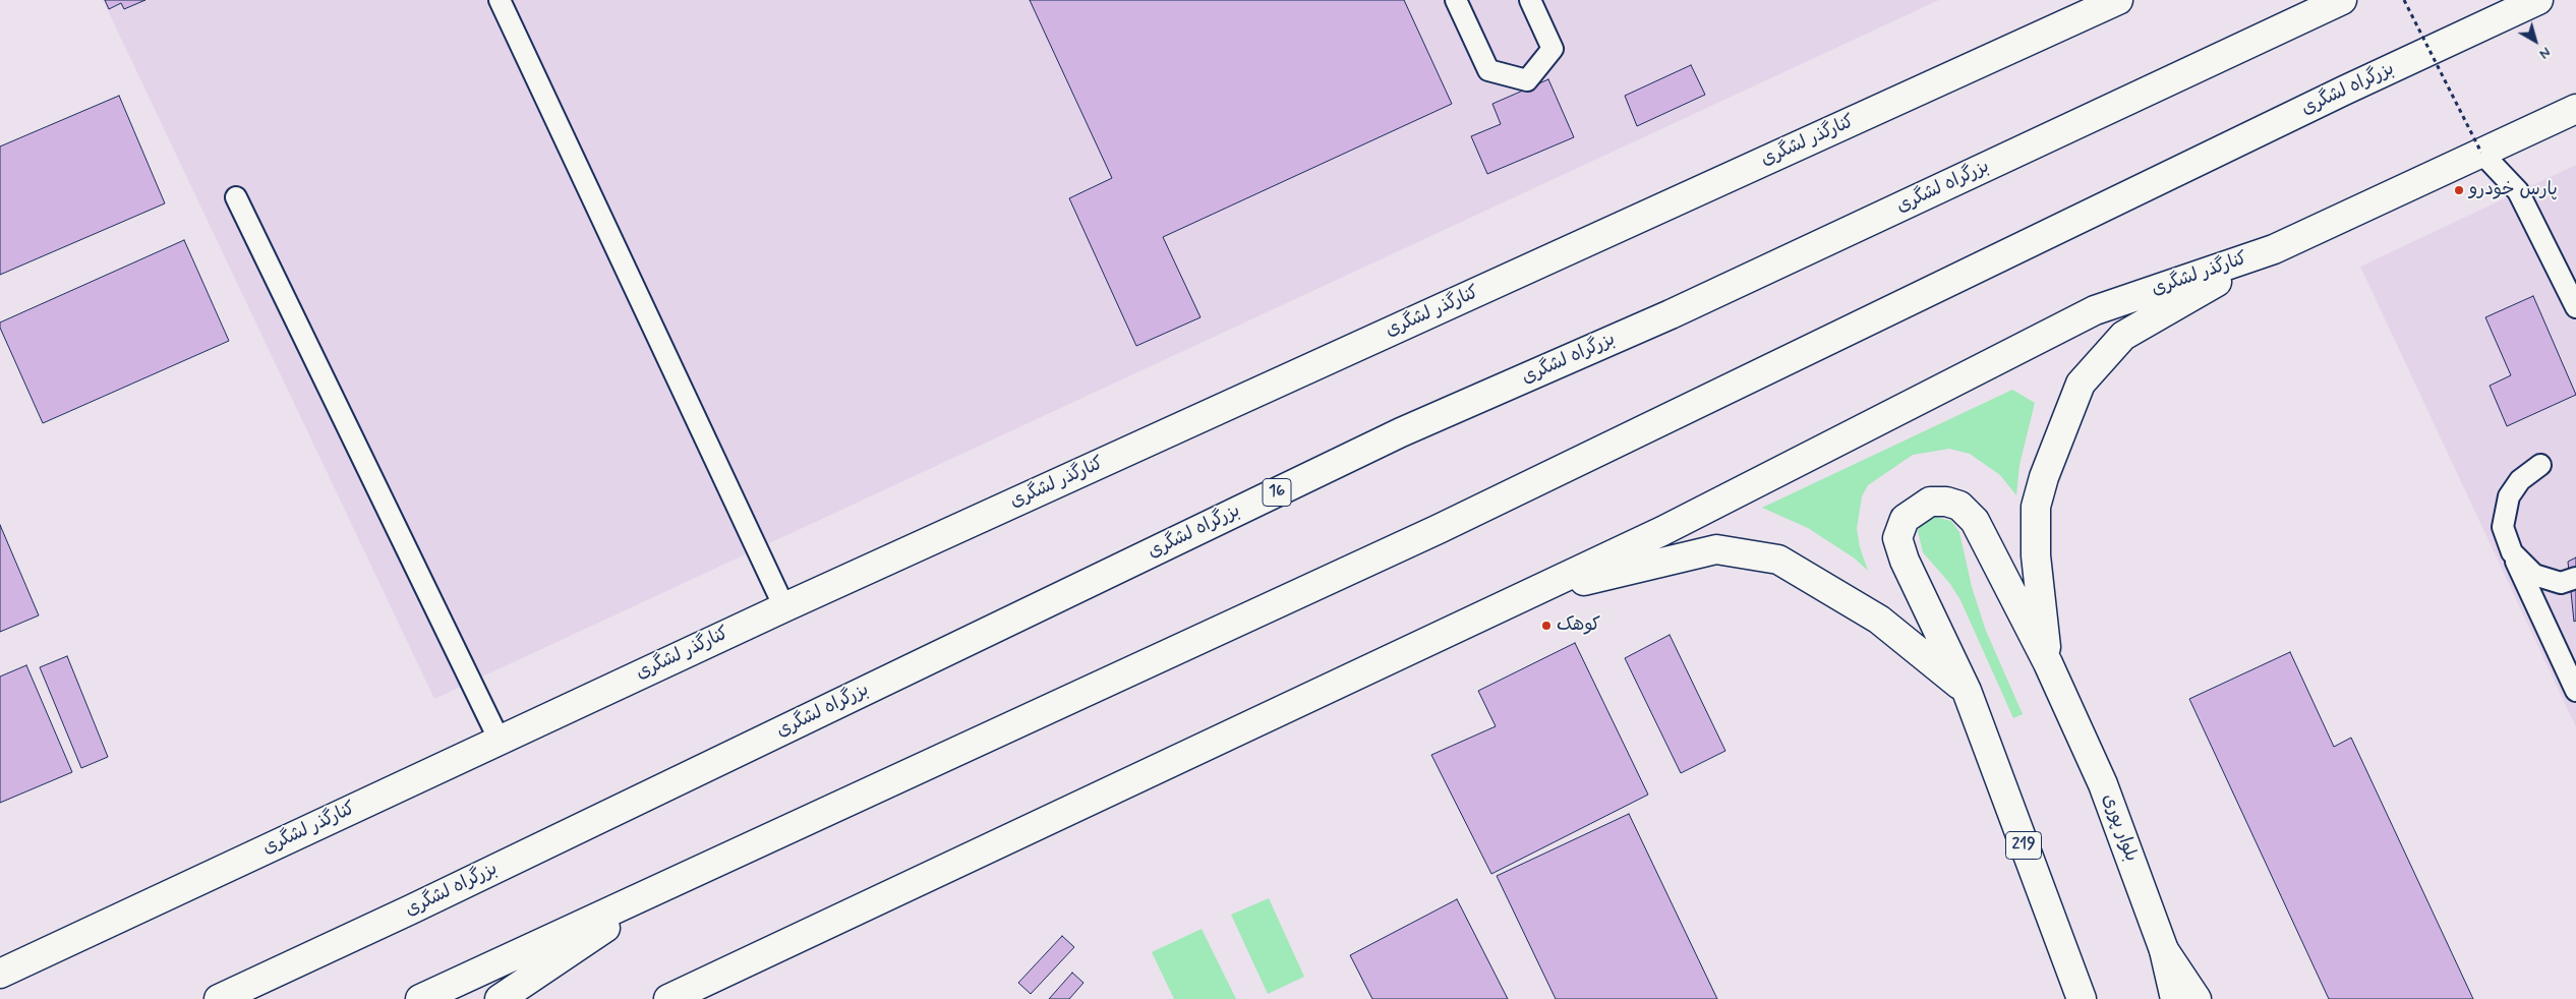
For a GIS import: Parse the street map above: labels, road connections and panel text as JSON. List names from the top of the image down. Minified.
{"streets":{"main road":["بزرگراه لشگری","کنارگذر لشگری","16","بلوار پوری","219"]},"crossings":[["بلوار پوری","219"]],"places":["پارس خودرو","کوهک"],"north":"bottom right"}
